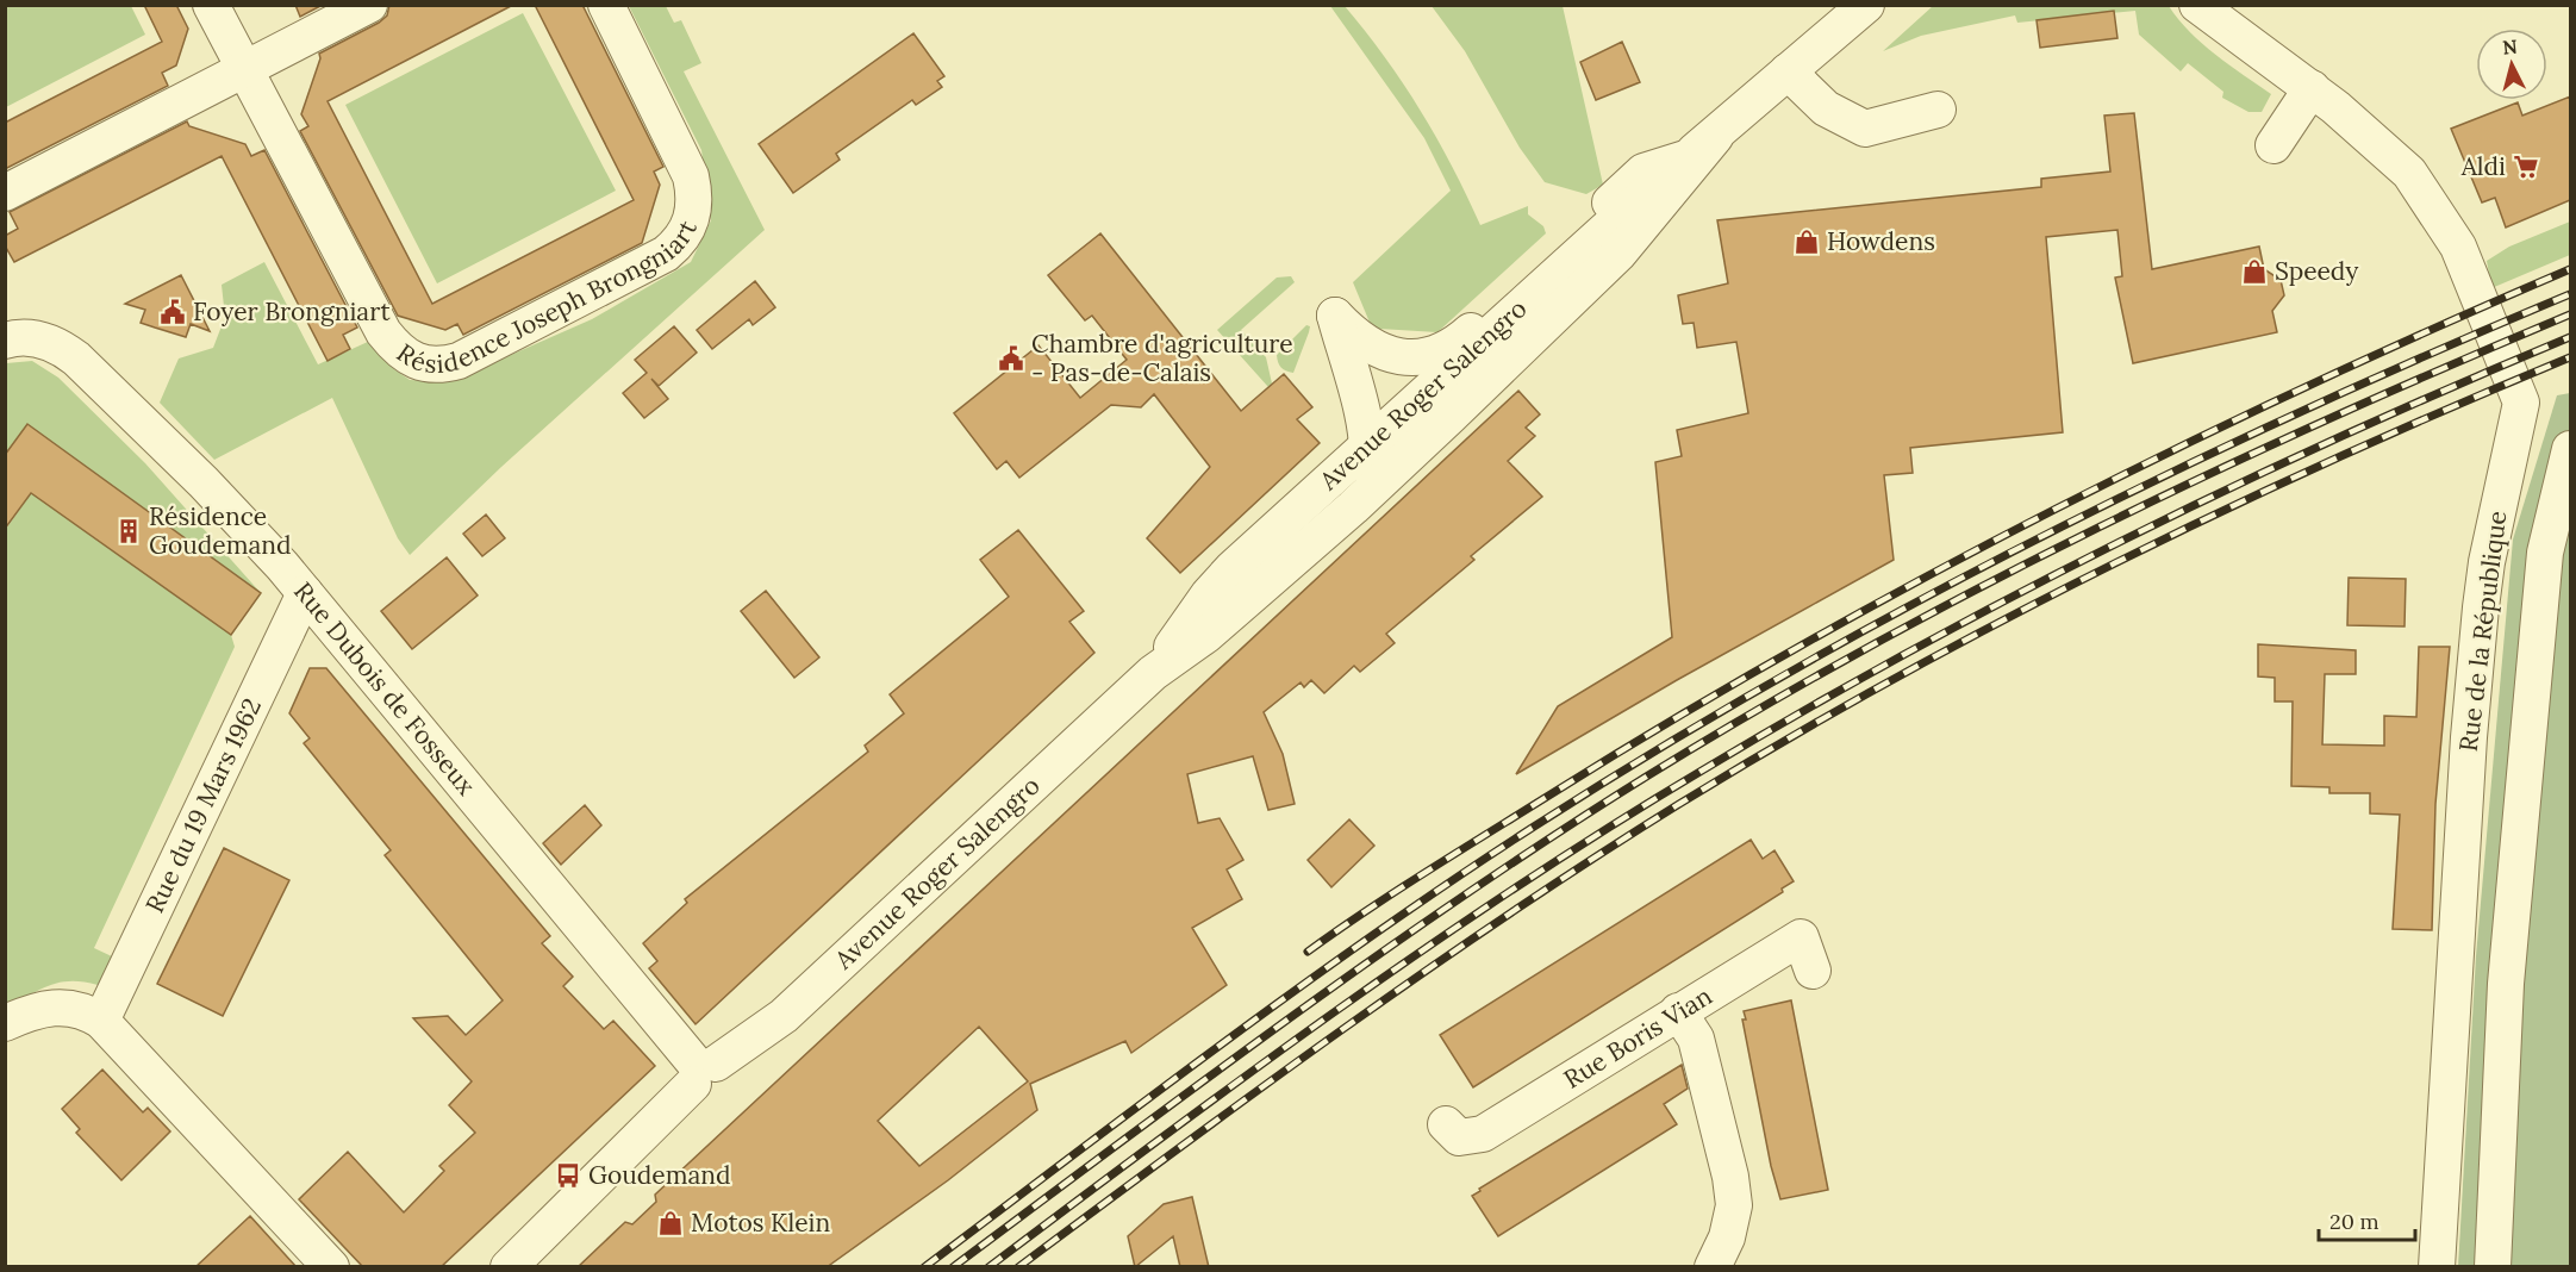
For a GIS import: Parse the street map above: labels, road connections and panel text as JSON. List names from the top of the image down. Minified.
{"streets":{"street":["Résidence Joseph Brongniart","Avenue Roger Salengro","Rue de la République","Rue Dubois de Fosseux","Rue du 19 Mars 1962","Rue Boris Vian"]},"crossings":[["Avenue Roger Salengro","Rue Dubois de Fosseux"],["Rue Dubois de Fosseux","Rue du 19 Mars 1962"]],"places":{"supermarket":["Aldi"],"shop":["Howdens","Speedy","Motos Klein"],"public building":["Foyer Brongniart","Chambre d'agriculture - Pas-de-Calais"],"building":["Résidence Goudemand"],"bus stop":["Goudemand"]},"scale_bar":"20 m","north":"top"}
